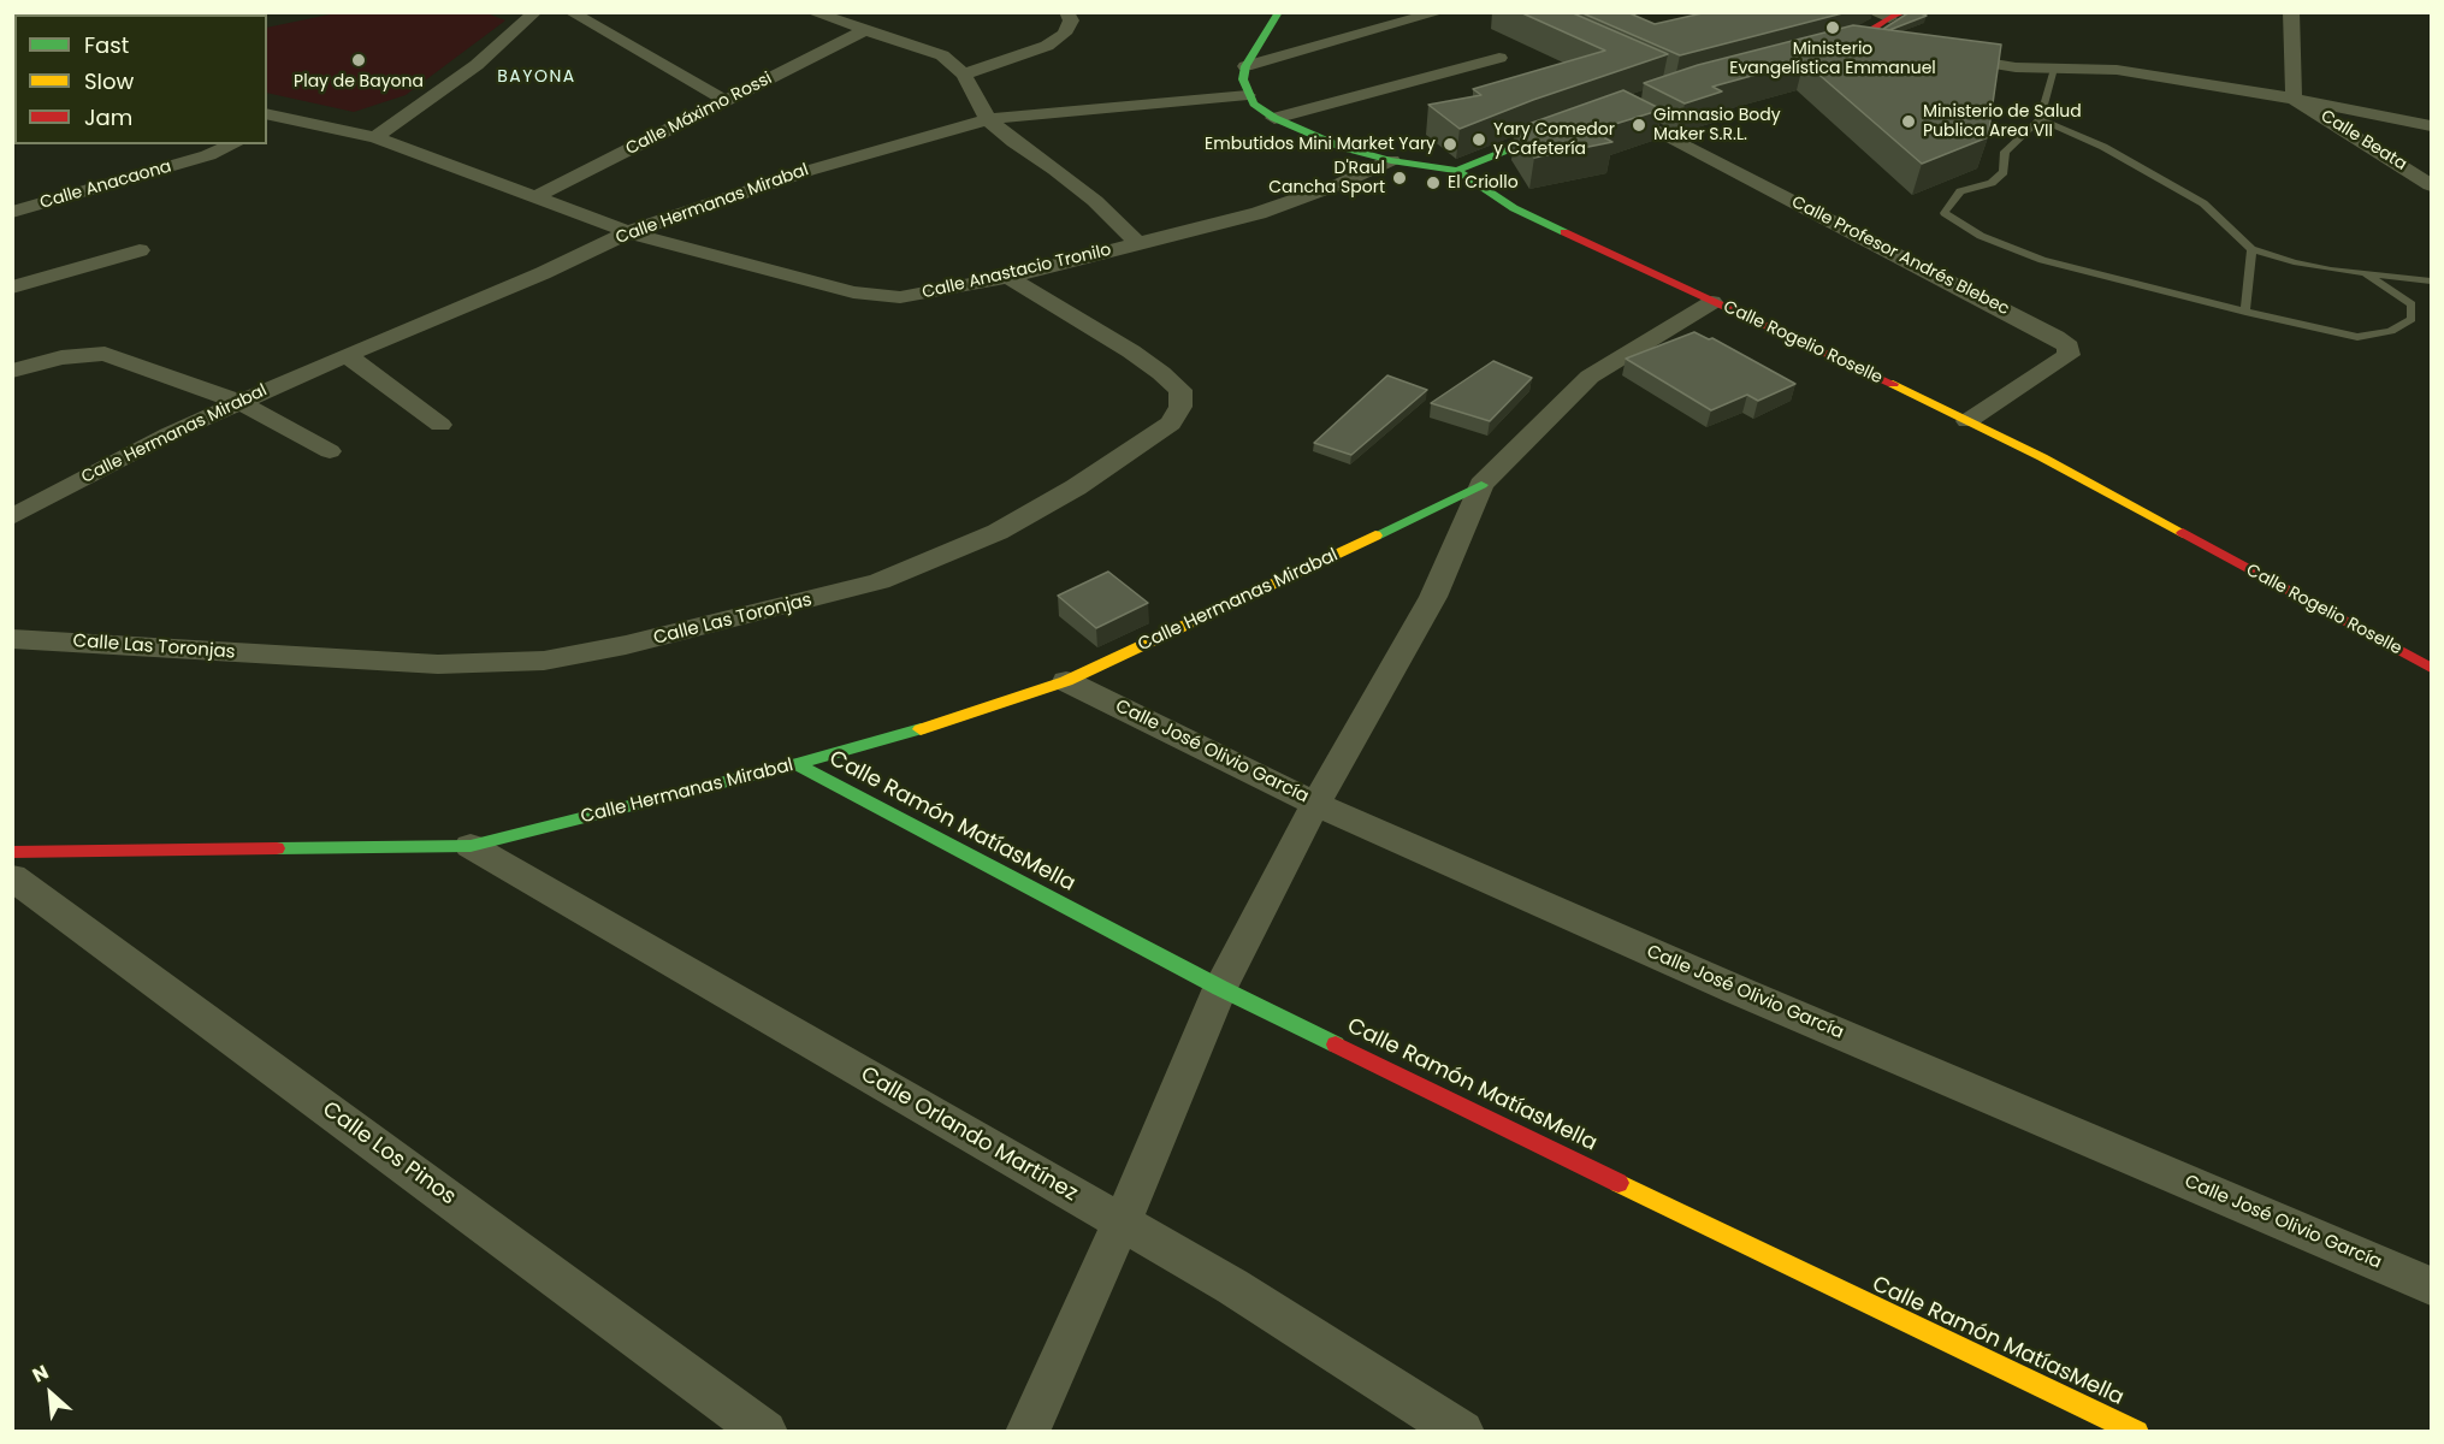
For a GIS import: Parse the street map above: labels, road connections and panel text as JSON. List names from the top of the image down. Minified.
{"streets":{"street":["Calle Máximo Rossi","Calle Beata","Calle Anacaona","Calle Hermanas Mirabal","Calle Profesor Andrés Blebec","Calle Anastacio Tronilo","Calle Rogelio Roselle","Calle Las Toronjas","Calle José Olivio García","Calle Ramón MatíasMella","Calle Orlando Martínez","Calle Los Pinos"]},"crossings":[["Calle Máximo Rossi","Calle Anastacio Tronilo"],["Calle Hermanas Mirabal","Calle Anastacio Tronilo"],["Calle Hermanas Mirabal","Calle Rogelio Roselle"],["Calle Hermanas Mirabal","Calle José Olivio García"],["Calle Hermanas Mirabal","Calle Ramón MatíasMella"],["Calle Hermanas Mirabal","Calle Orlando Martínez"],["Calle Profesor Andrés Blebec","Calle Rogelio Roselle"],["Calle Anastacio Tronilo","Calle Rogelio Roselle"],["Calle Anastacio Tronilo","Calle Las Toronjas"]],"districts":["BAYONA"],"places":["Ministerio Evangelística Emmanuel","Play de Bayona","Ministerio de Salud Publica Area VII","Gimnasio Body Maker S.R.L.","Yary Comedor y Cafetería","Embutidos Mini Market Yary","D'Raul Cancha Sport","El Criollo"],"legend":["Fast","Slow","Jam"],"north":"top left"}
